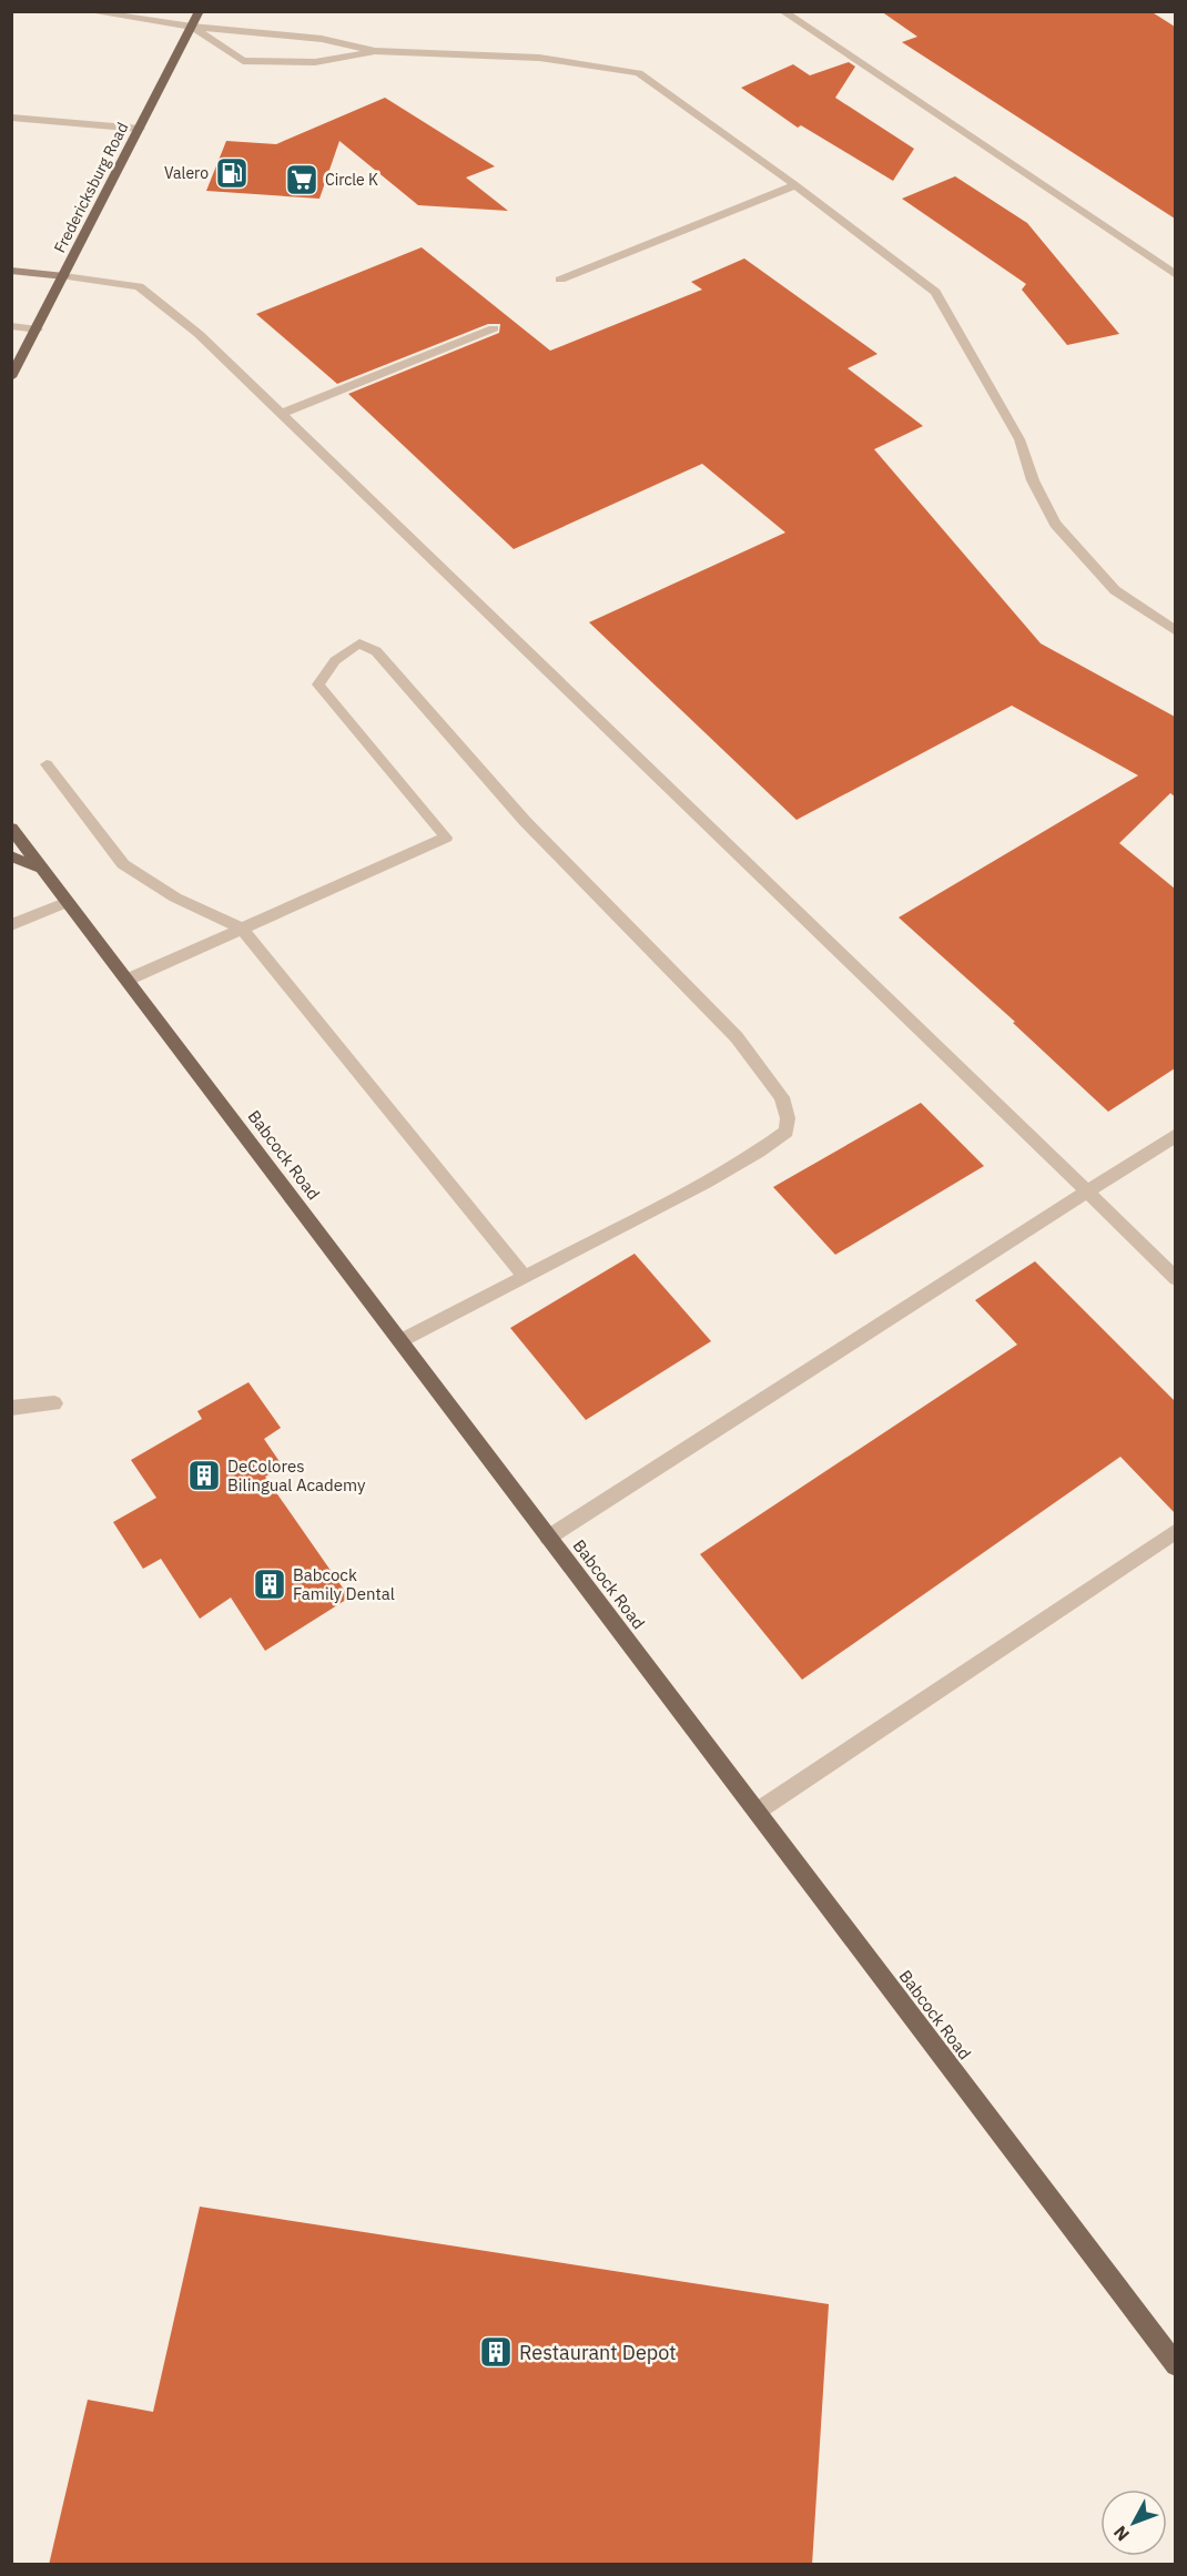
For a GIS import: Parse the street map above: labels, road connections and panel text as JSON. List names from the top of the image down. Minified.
{"streets":{"main road":["Fredericksburg Road","Babcock Road"]},"places":{"fuel station":["Valero"],"supermarket":["Circle K"],"building":["DeColores Bilingual Academy","Babcock Family Dental","Restaurant Depot"]},"north":"bottom left"}
